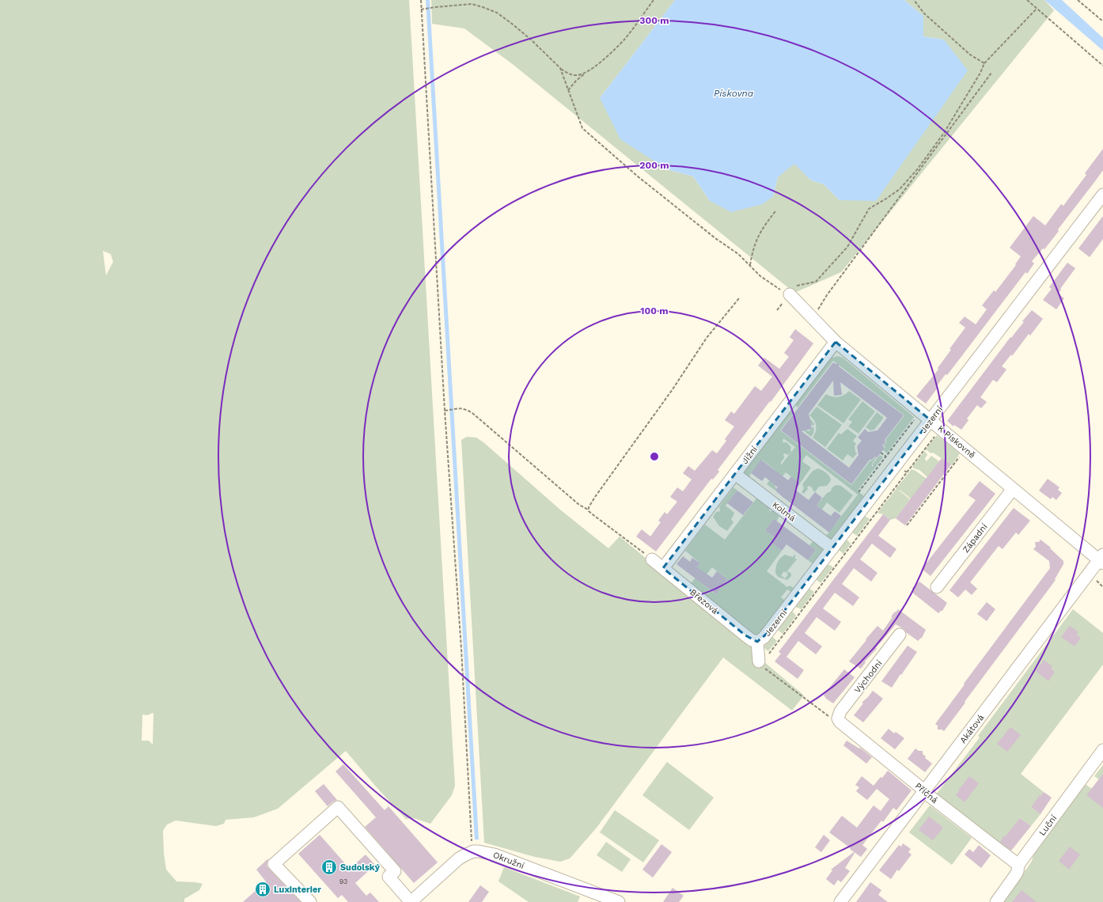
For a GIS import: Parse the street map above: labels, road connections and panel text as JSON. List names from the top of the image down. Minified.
{"streets":{"street":["Jezerní","K Pískovně","Jižní","Kolmá","Západní","Březová","Východní","Akátová","Příčná","Luční","Okružní"]},"crossings":[["Jezerní","K Pískovně"],["Jezerní","Kolmá"],["Jezerní","Březová"],["K Pískovně","Jižní"],["K Pískovně","Západní"],["K Pískovně","Akátová"],["Jižní","Kolmá"],["Jižní","Březová"],["Východní","Příčná"],["Akátová","Příčná"],["Příčná","Luční"]],"water":["Pískovna"],"places":{"building":["Sudolský","Luxinterier"]},"house_numbers":["93"],"rings":["300 m","200 m","100 m"]}
